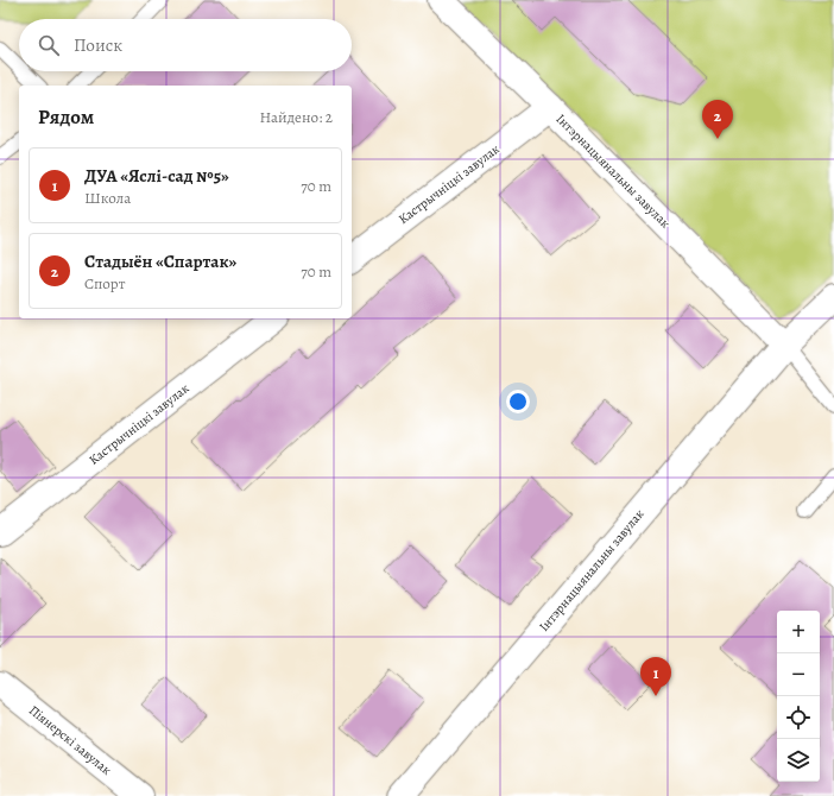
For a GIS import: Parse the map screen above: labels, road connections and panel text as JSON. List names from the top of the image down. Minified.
{"streets":{"street":["Інтэрнацыянальны завулак","Кастрычніцкі завулак","Піянерскі завулак"]},"crossings":[["Інтэрнацыянальны завулак","Кастрычніцкі завулак"]],"page":{"search":"Поиск","heading":["Рядом","Найдено: 2"],"pins":["2","1"],"list":[{"mark":"1","name":"ДУА «Яслі-сад №5»","note":"Школа","value":"70 m"},{"mark":"2","name":"Стадыён «Спартак»","note":"Спорт","value":"70 m"}],"map_buttons":["+","−"]}}
